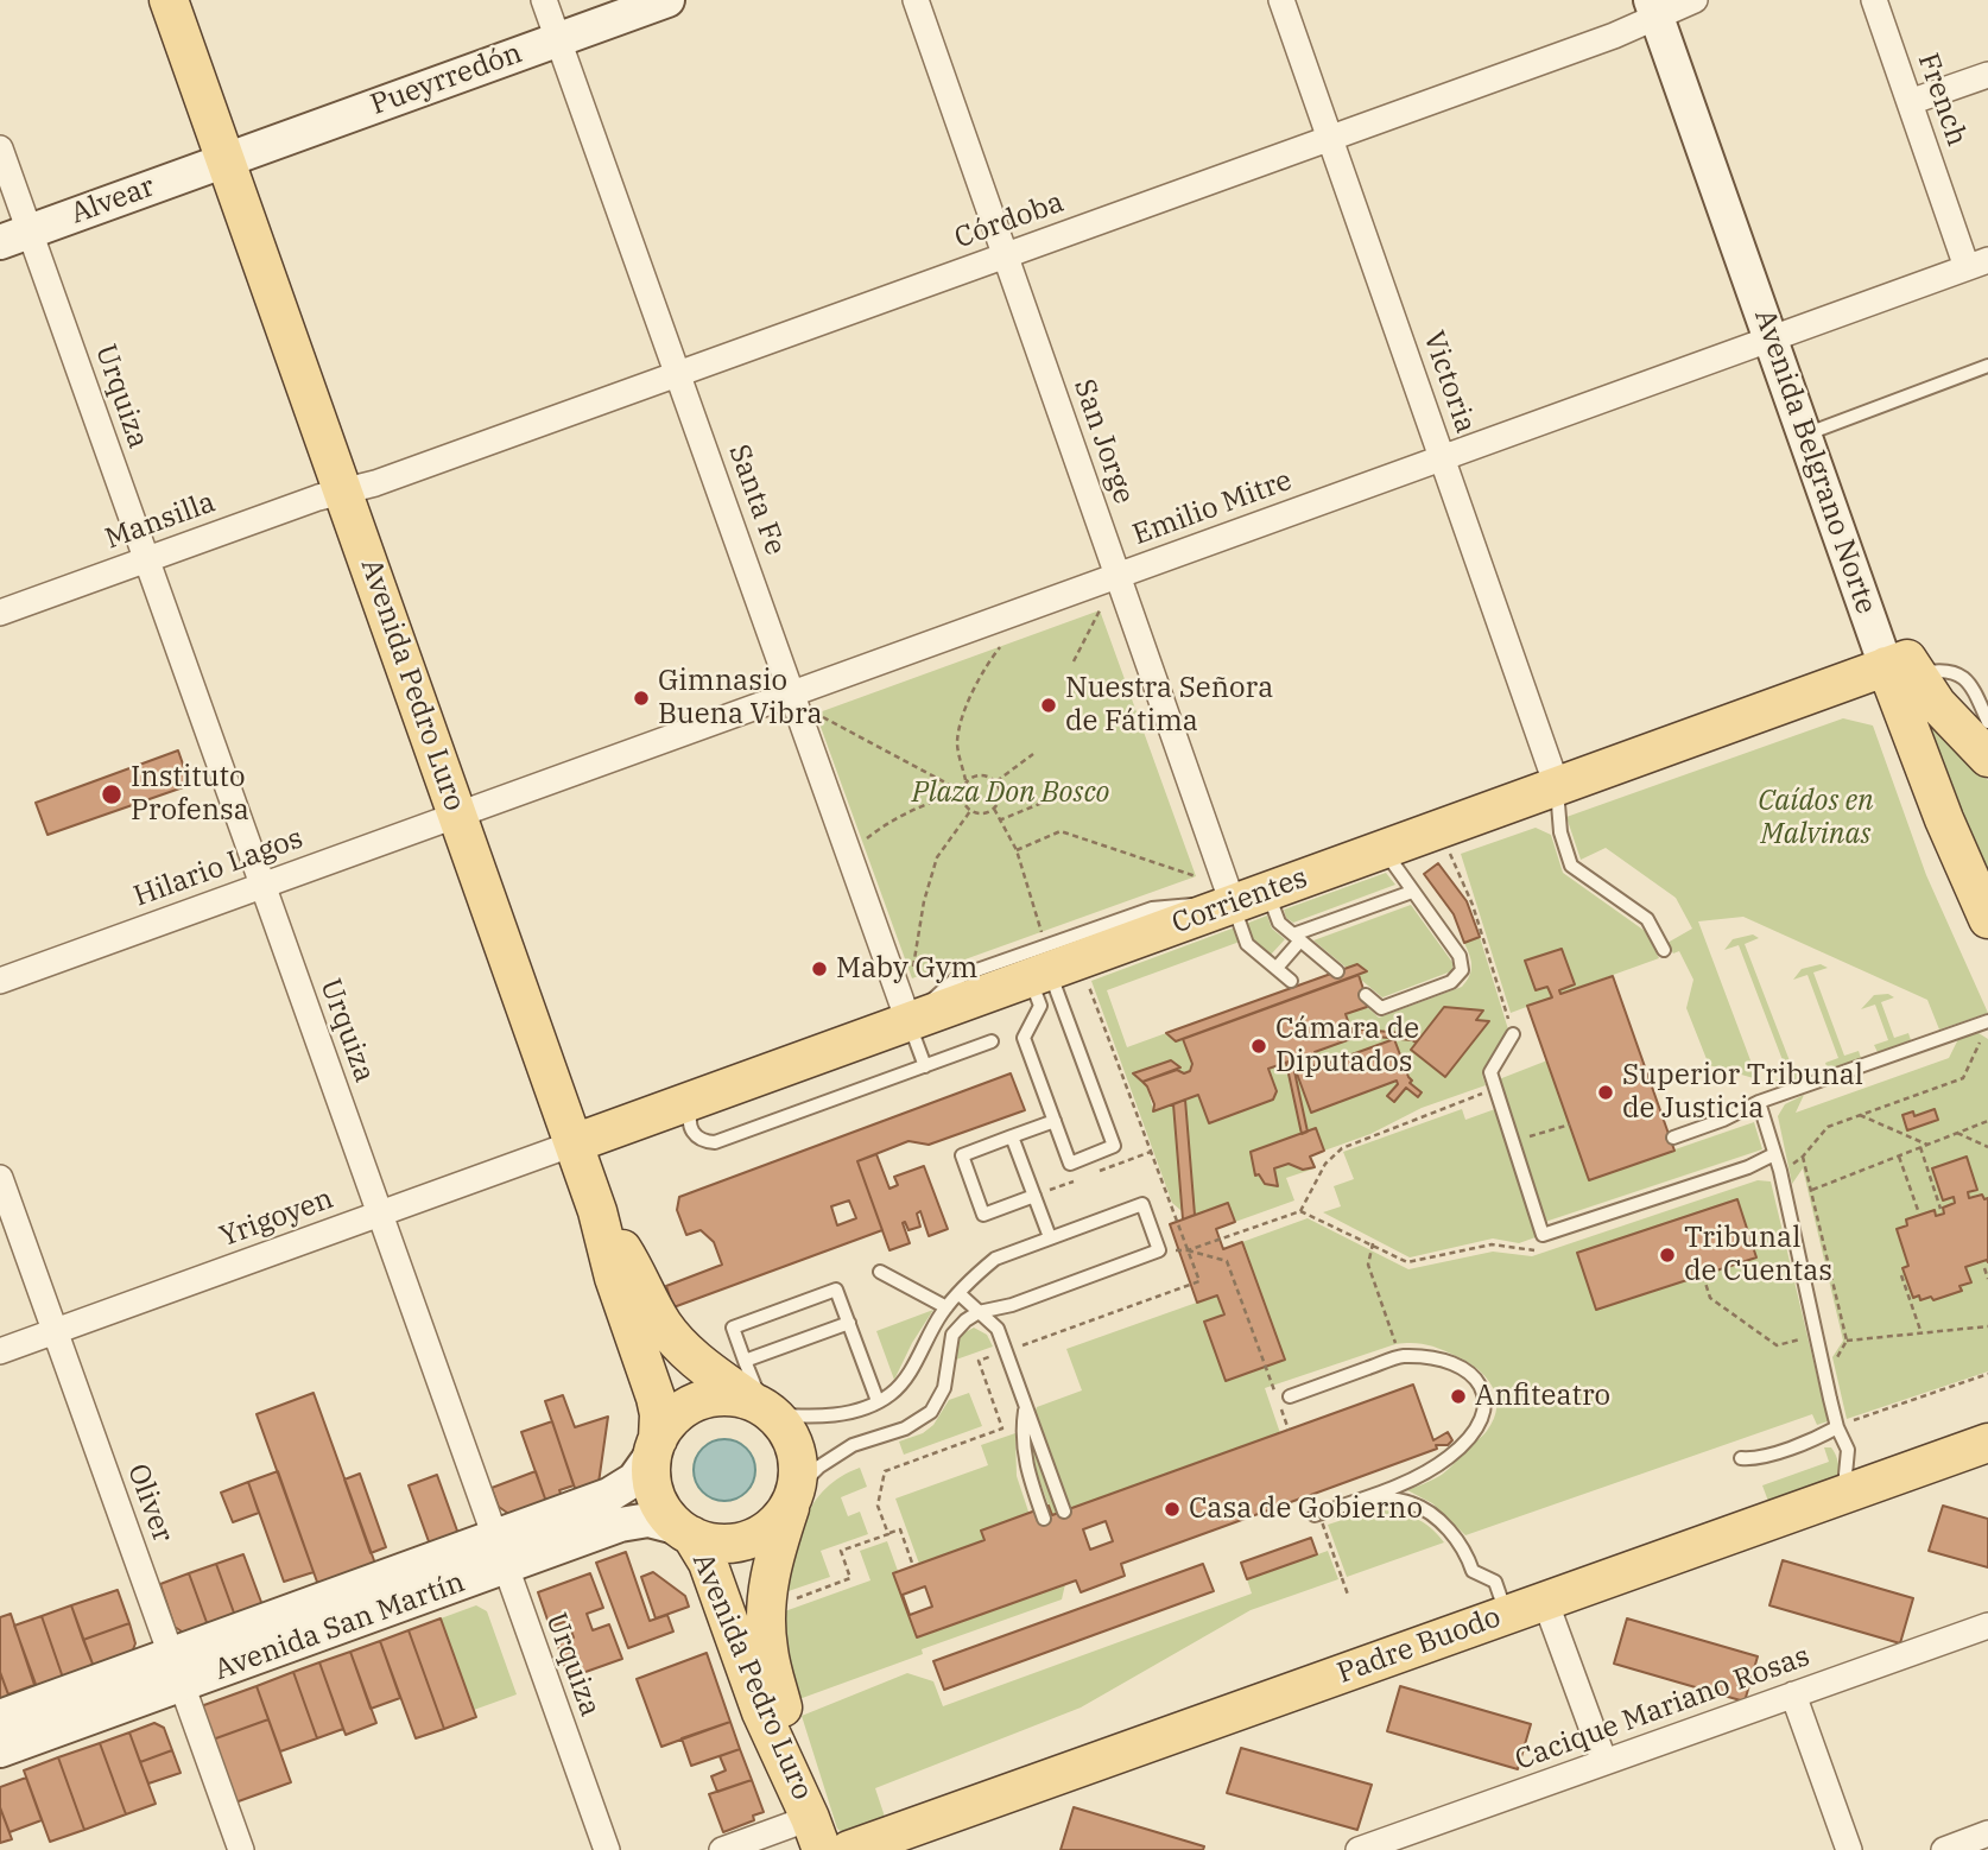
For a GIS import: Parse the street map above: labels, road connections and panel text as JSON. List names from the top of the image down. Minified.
{"streets":{"main road":["Pueyrredón","Alvear","Avenida Belgrano Norte","Avenida Pedro Luro","Corrientes","Avenida San Martín","Padre Buodo"],"street":["French","Córdoba","Victoria","Urquiza","San Jorge","Santa Fe","Emilio Mitre","Mansilla","Hilario Lagos","Yrigoyen","Oliver","Cacique Mariano Rosas"]},"crossings":[["Pueyrredón","Alvear"],["Pueyrredón","Santa Fe"],["Pueyrredón","Avenida Pedro Luro"],["French","Emilio Mitre"],["Alvear","Urquiza"],["Alvear","Avenida Pedro Luro"],["Córdoba","Victoria"],["Córdoba","San Jorge"],["Córdoba","Avenida Belgrano Norte"],["Córdoba","Santa Fe"],["Córdoba","Mansilla"],["Córdoba","Avenida Pedro Luro"],["Victoria","Emilio Mitre"],["Victoria","Corrientes"],["Urquiza","Mansilla"],["Urquiza","Hilario Lagos"],["Urquiza","Yrigoyen"],["Urquiza","Avenida San Martín"],["San Jorge","Emilio Mitre"],["San Jorge","Corrientes"],["Avenida Belgrano Norte","Emilio Mitre"],["Avenida Belgrano Norte","Corrientes"],["Santa Fe","Emilio Mitre"],["Santa Fe","Corrientes"],["Emilio Mitre","Avenida Pedro Luro"],["Emilio Mitre","Hilario Lagos"],["Mansilla","Avenida Pedro Luro"],["Avenida Pedro Luro","Hilario Lagos"],["Avenida Pedro Luro","Corrientes"],["Avenida Pedro Luro","Yrigoyen"],["Avenida Pedro Luro","Avenida San Martín"],["Corrientes","Yrigoyen"],["Yrigoyen","Oliver"],["Oliver","Avenida San Martín"]],"parks":["Plaza Don Bosco","Caídos en Malvinas"],"places":["Gimnasio Buena Vibra","Nuestra Señora de Fátima","Instituto Profensa","Maby Gym","Cámara de Diputados","Superior Tribunal de Justicia","Tribunal de Cuentas","Anfiteatro","Casa de Gobierno"]}
